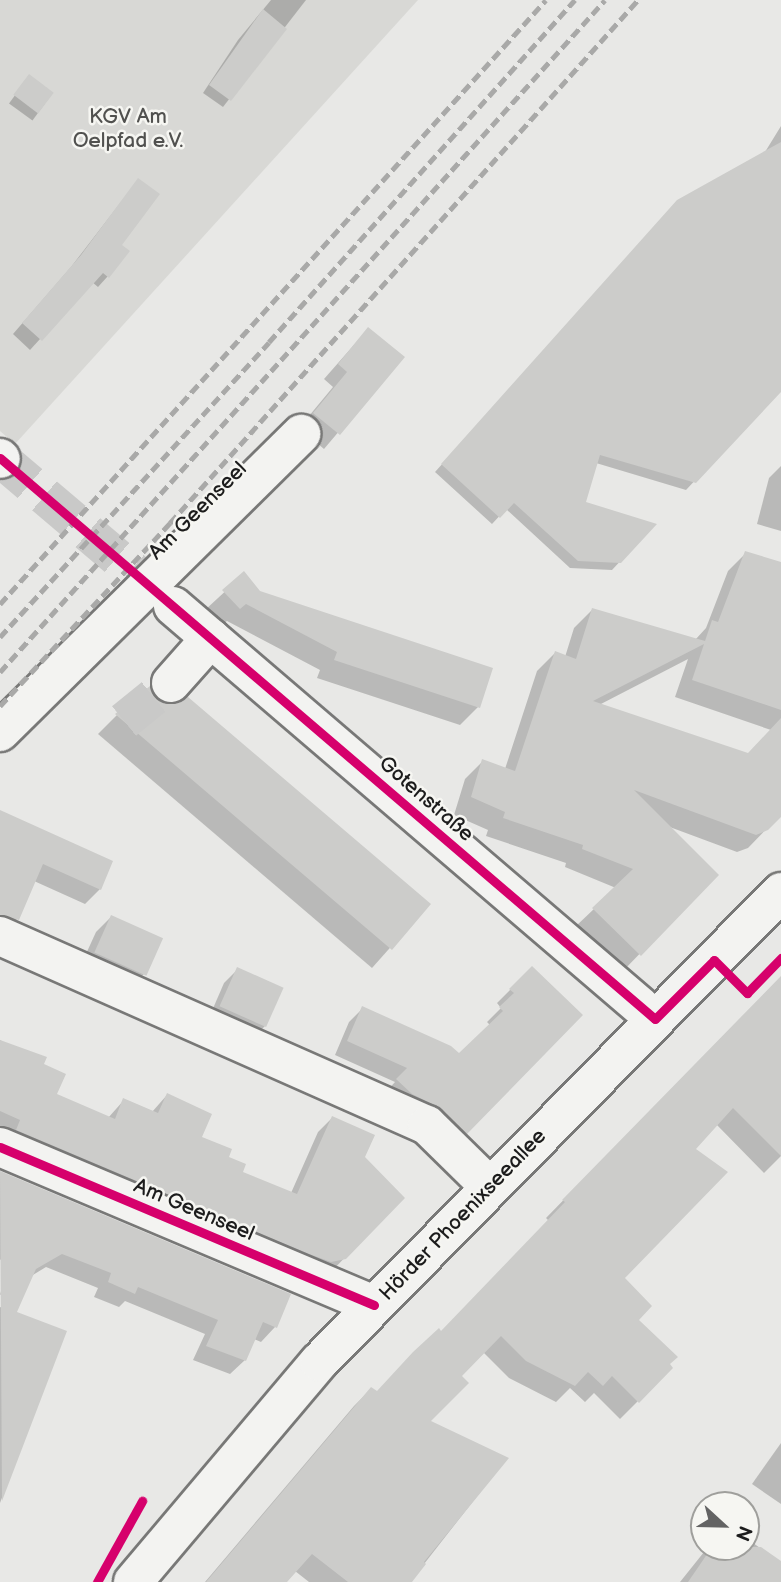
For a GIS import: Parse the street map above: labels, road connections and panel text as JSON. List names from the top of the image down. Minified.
{"streets":{"street":["Am Geenseel","Gotenstraße","Hörder Phoenixseeallee"]},"crossings":[["Am Geenseel","Hörder Phoenixseeallee"],["Gotenstraße","Hörder Phoenixseeallee"]],"parks":["KGV Am Oelpfad e.V."],"north":"right"}
